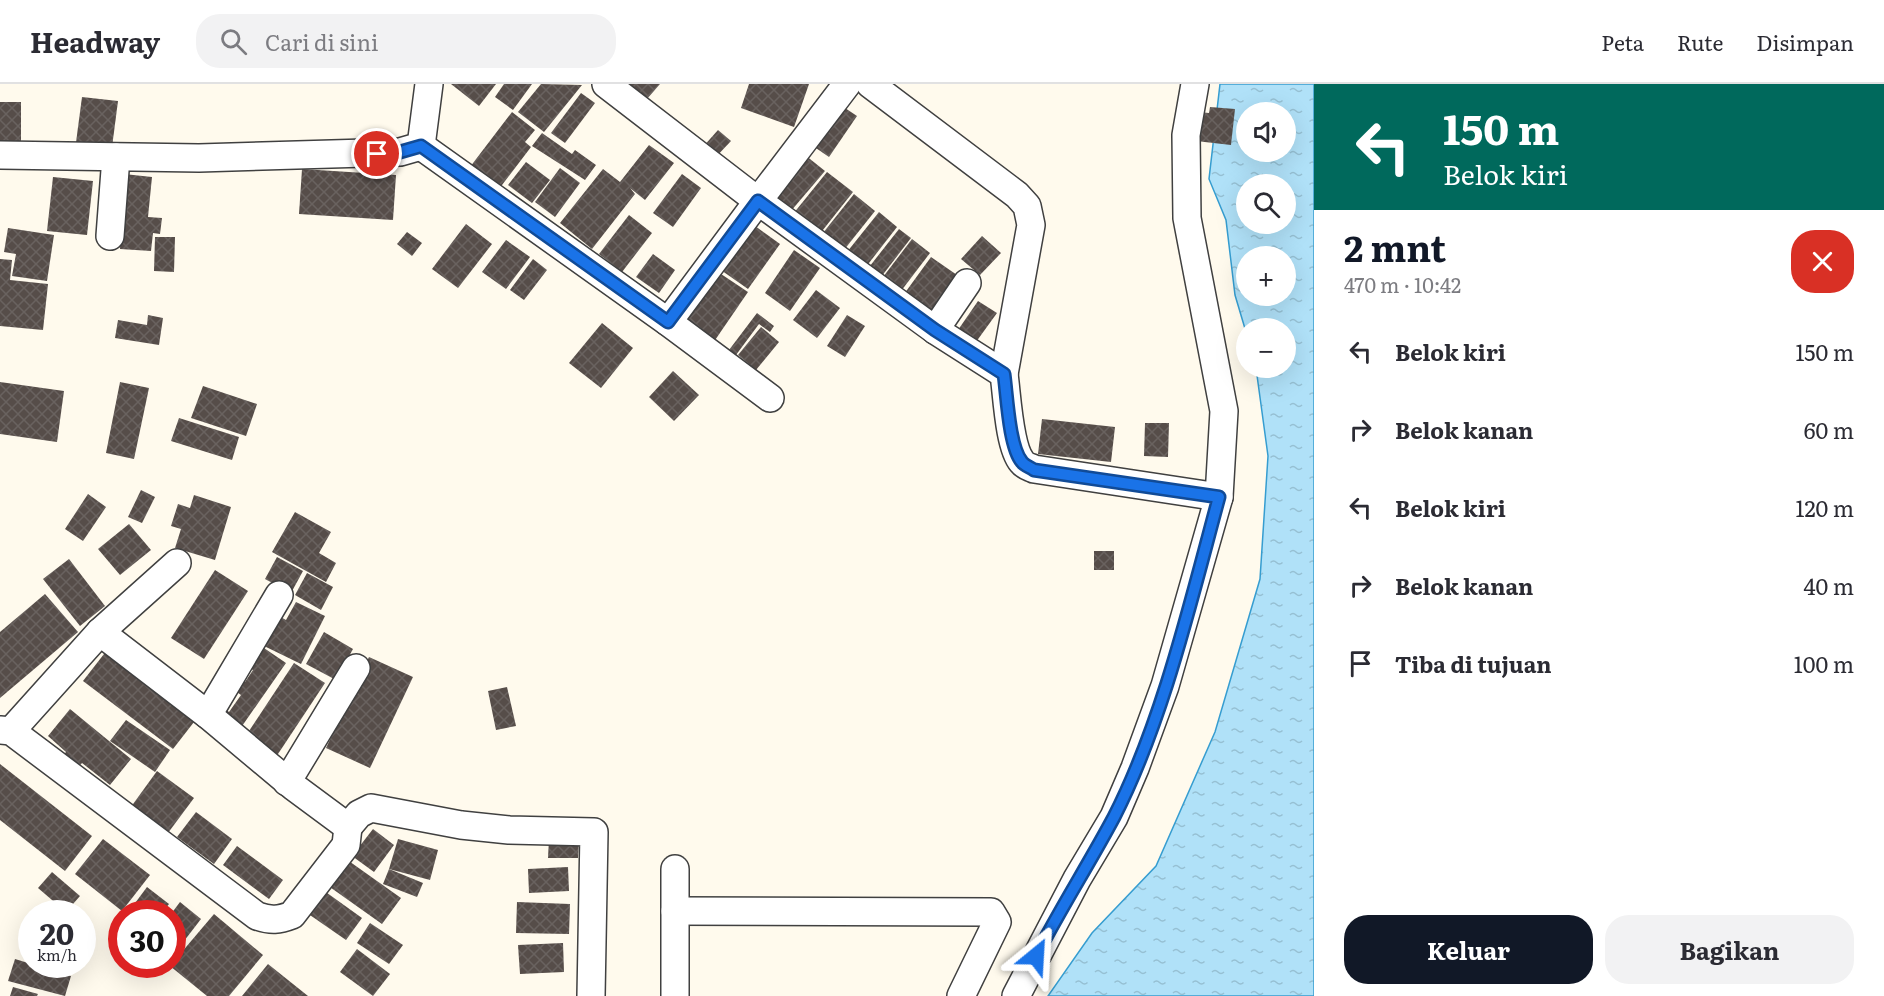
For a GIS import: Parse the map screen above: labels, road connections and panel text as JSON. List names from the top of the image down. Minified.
{"page":{"header":"Headway","search":"Cari di sini","nav":["Peta","Rute","Disimpan"],"turn":["150 m","Belok kiri"],"map_buttons":["+","−"],"heading":["2 mnt","470 m · 10:42"],"list":[{"name":"Belok kiri","value":"150 m"},{"name":"Belok kanan","value":"60 m"},{"name":"Belok kiri","value":"120 m"},{"name":"Belok kanan","value":"40 m"},{"name":"Tiba di tujuan","value":"100 m"}],"speed":"20 km/h","limit":"30","buttons":["Keluar","Bagikan"]}}
